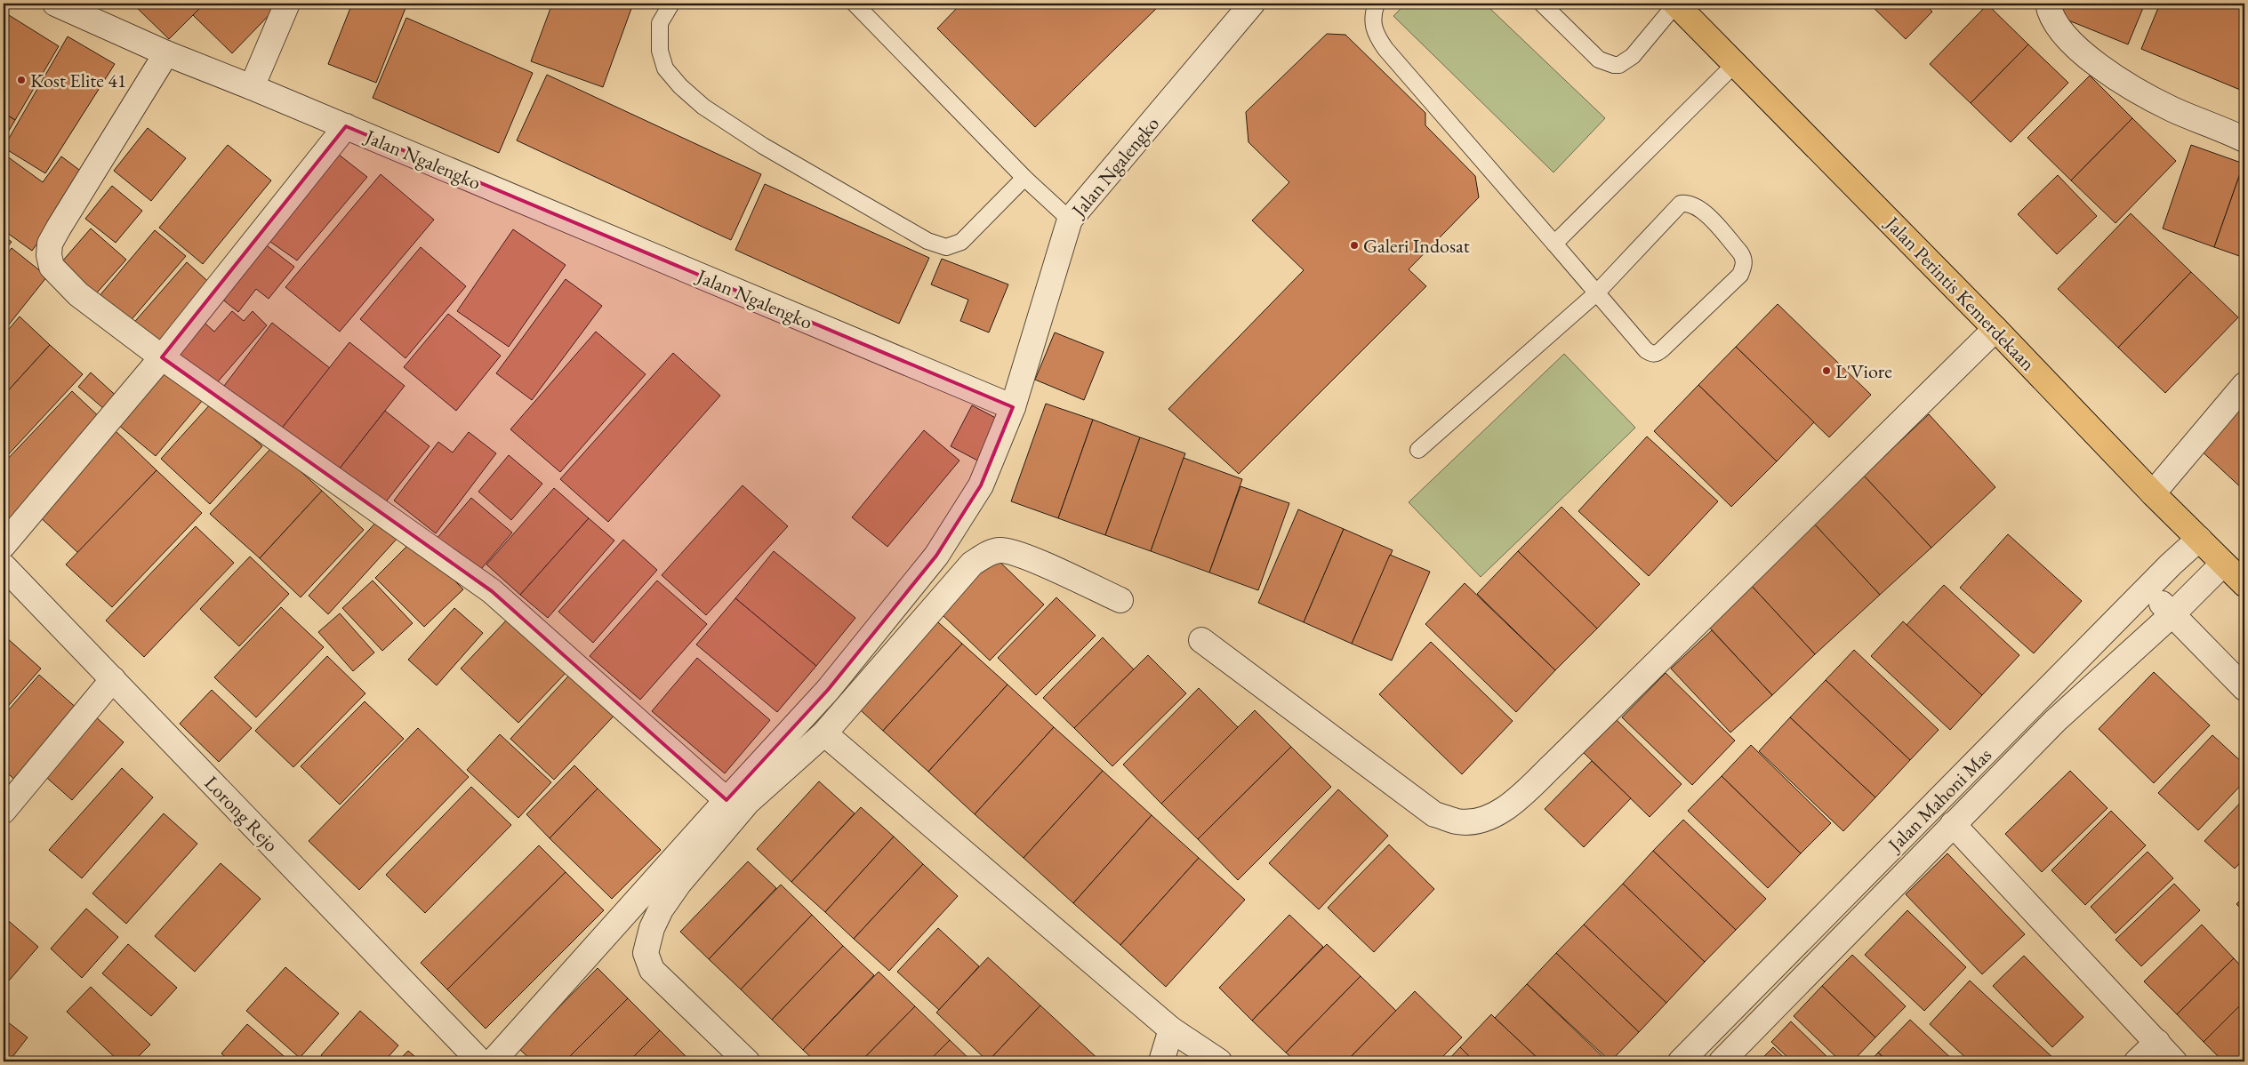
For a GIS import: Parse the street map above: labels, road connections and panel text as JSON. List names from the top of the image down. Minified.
{"streets":{"main road":["Jalan Perintis Kemerdekaan"],"street":["Jalan Ngalengko","Jalan Mahoni Mas","Lorong Rejo"]},"crossings":[["Jalan Perintis Kemerdekaan","Jalan Mahoni Mas"]],"places":["Kost Elite 41","Galeri Indosat","L'Viore"]}
